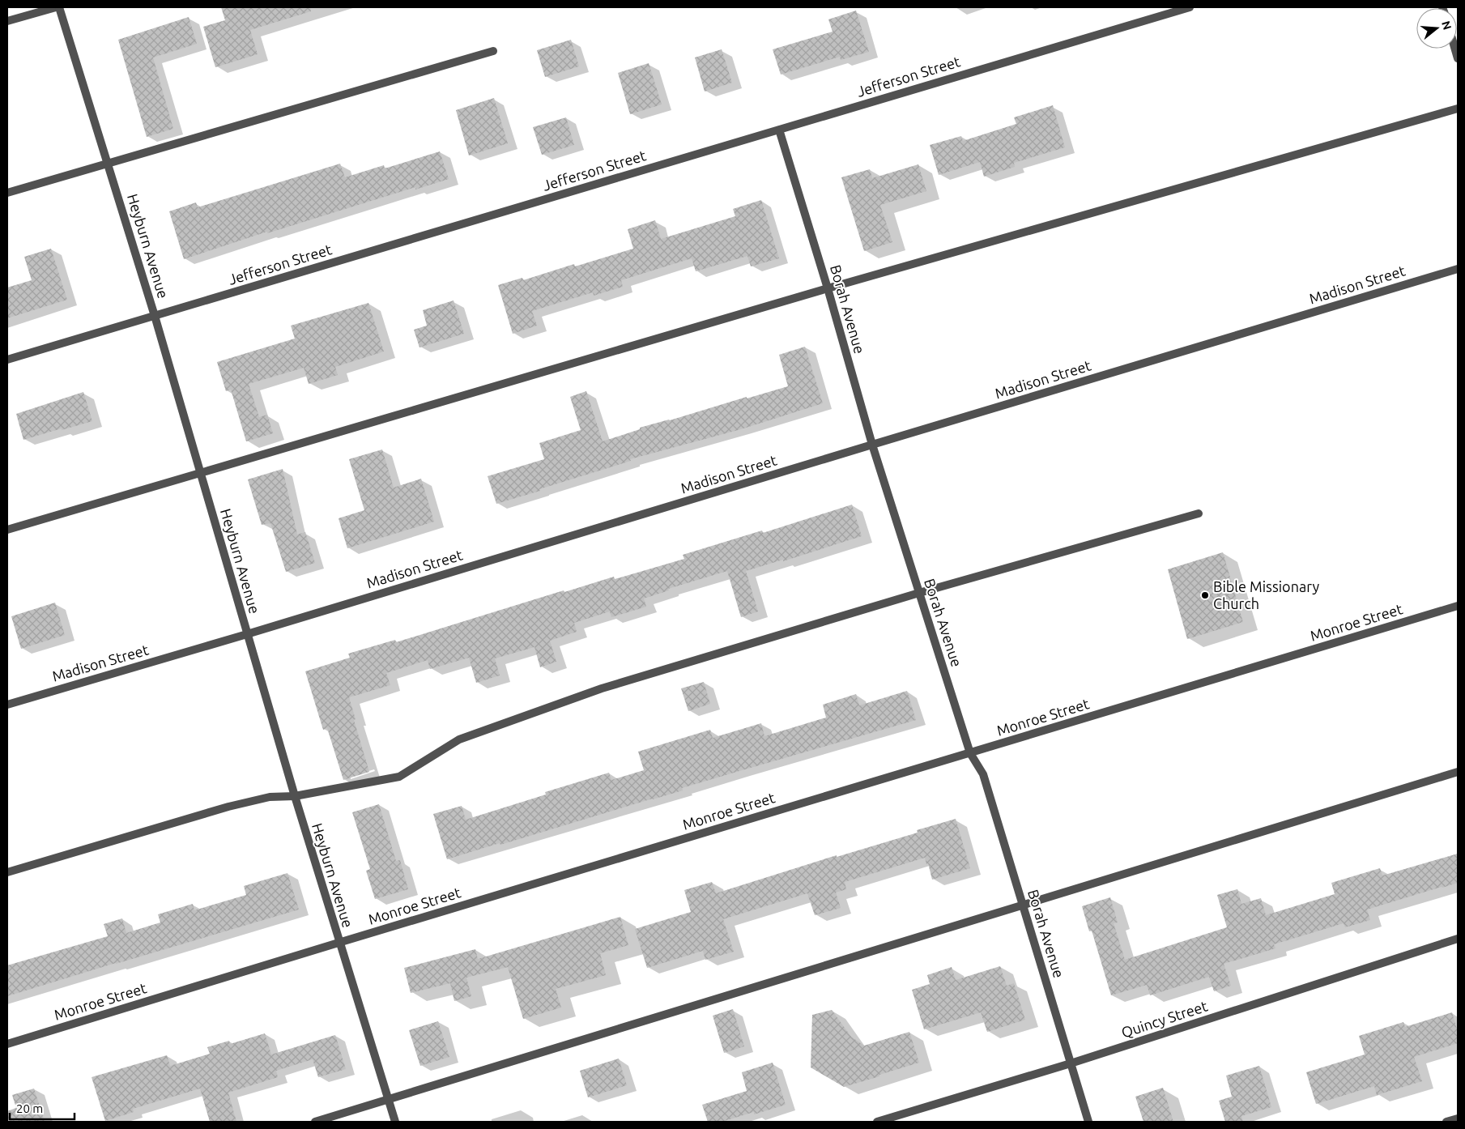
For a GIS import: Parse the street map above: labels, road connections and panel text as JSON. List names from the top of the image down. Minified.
{"streets":{"street":["Jefferson Street","Heyburn Avenue","Madison Street","Borah Avenue","Monroe Street","Quincy Street"]},"crossings":[["Jefferson Street","Heyburn Avenue"],["Jefferson Street","Borah Avenue"],["Heyburn Avenue","Madison Street"],["Heyburn Avenue","Monroe Street"],["Madison Street","Borah Avenue"],["Borah Avenue","Monroe Street"],["Borah Avenue","Quincy Street"]],"places":["Bible Missionary Church"],"scale_bar":"20 m","north":"right"}
